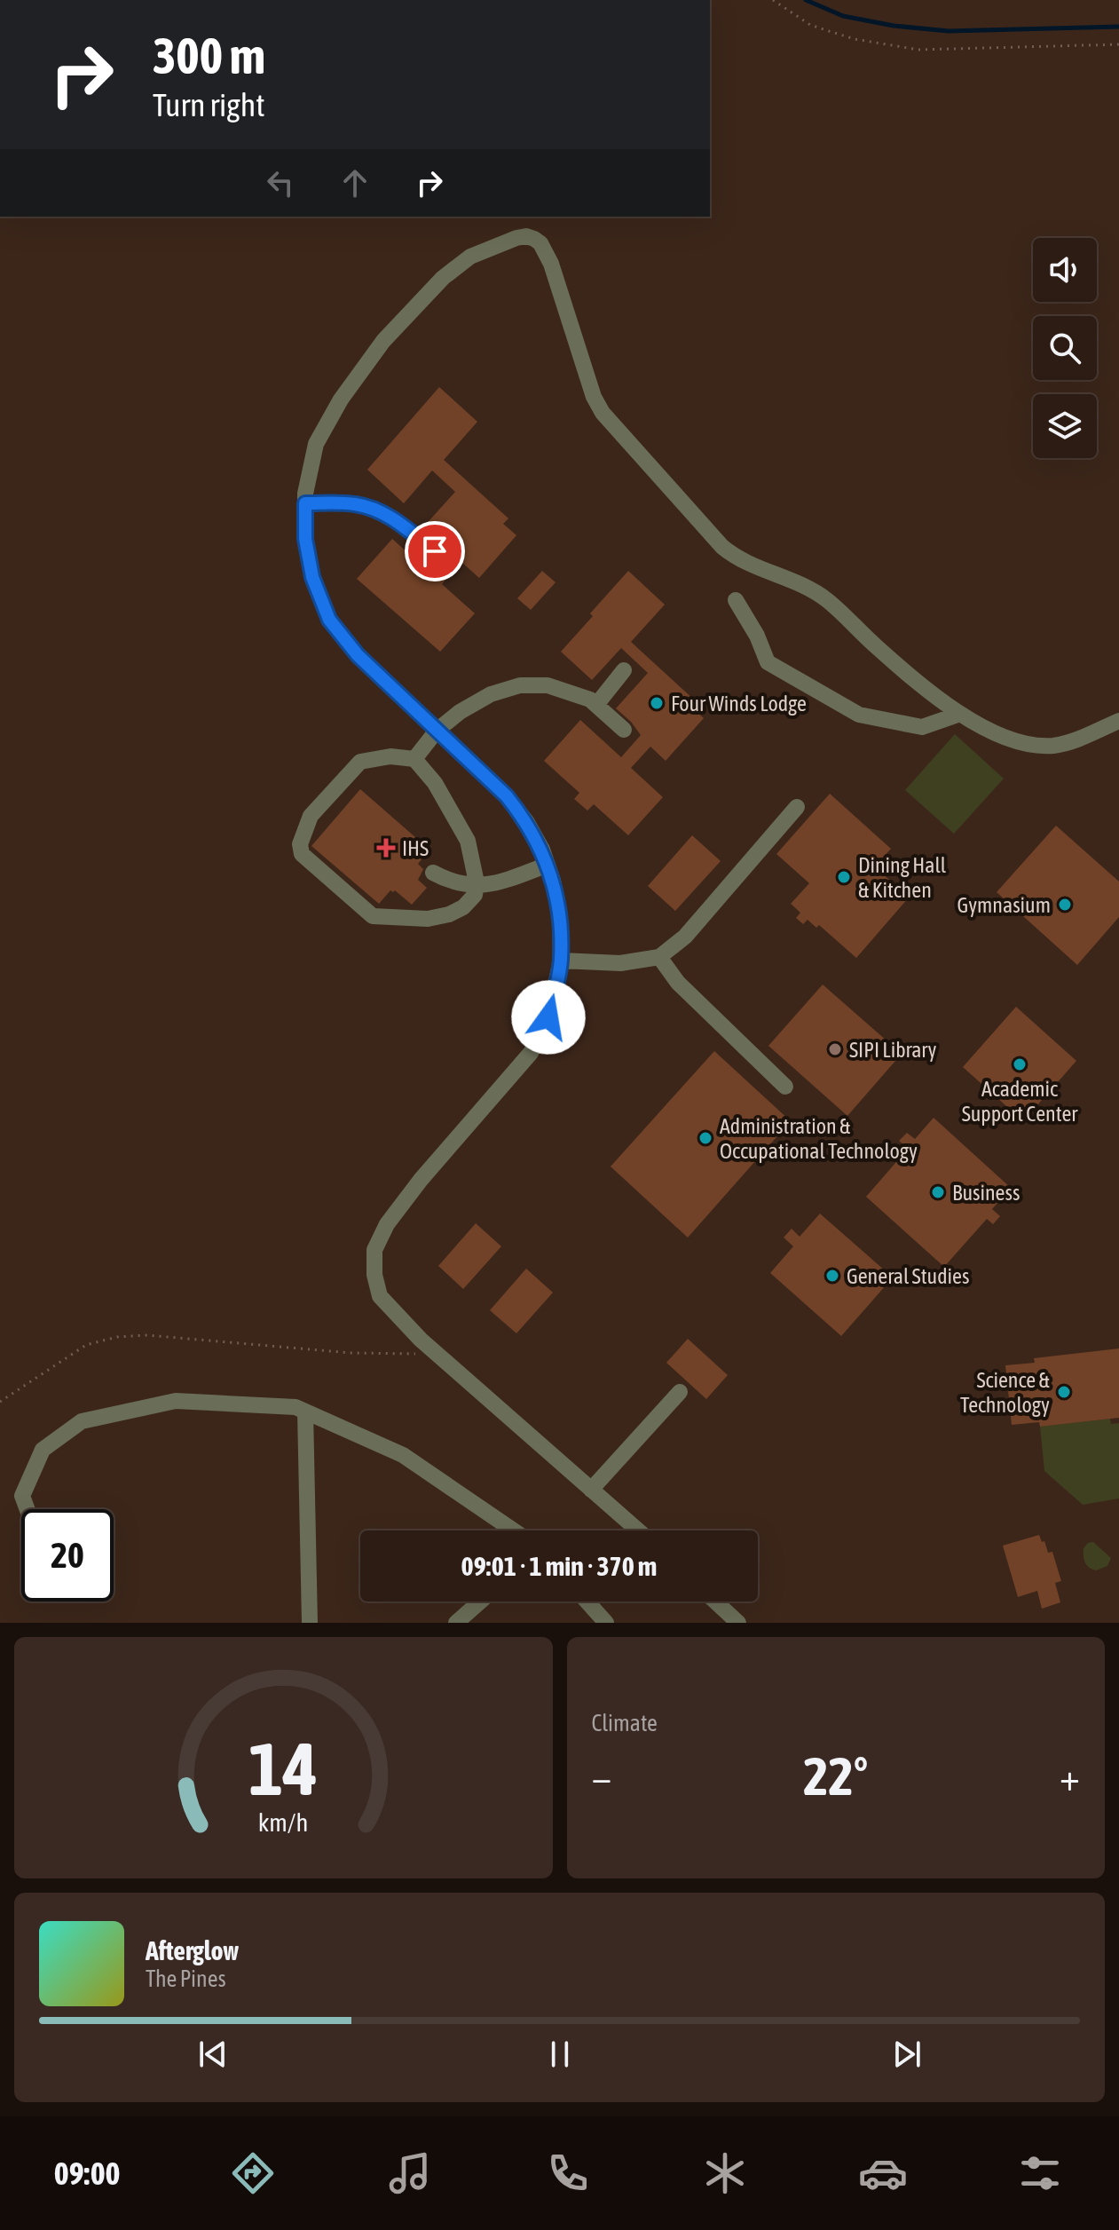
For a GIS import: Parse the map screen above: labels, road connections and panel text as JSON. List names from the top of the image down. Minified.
{"places":{"other":["Four Winds Lodge","Dining Hall & Kitchen","Gymnasium","SIPI Library","Academic Support Center","Administration & Occupational Technology","Business","General Studies","Science & Technology"],"health":["IHS"]},"page":{"turn":["300 m","Turn right"],"limit":"20","trip":"09:01 · 1 min · 370 m","tile":"Climate","heat":["−","22°","+"],"song":["Afterglow","The Pines"],"tabs":"09:00","gauge":["14","km/h"]}}
